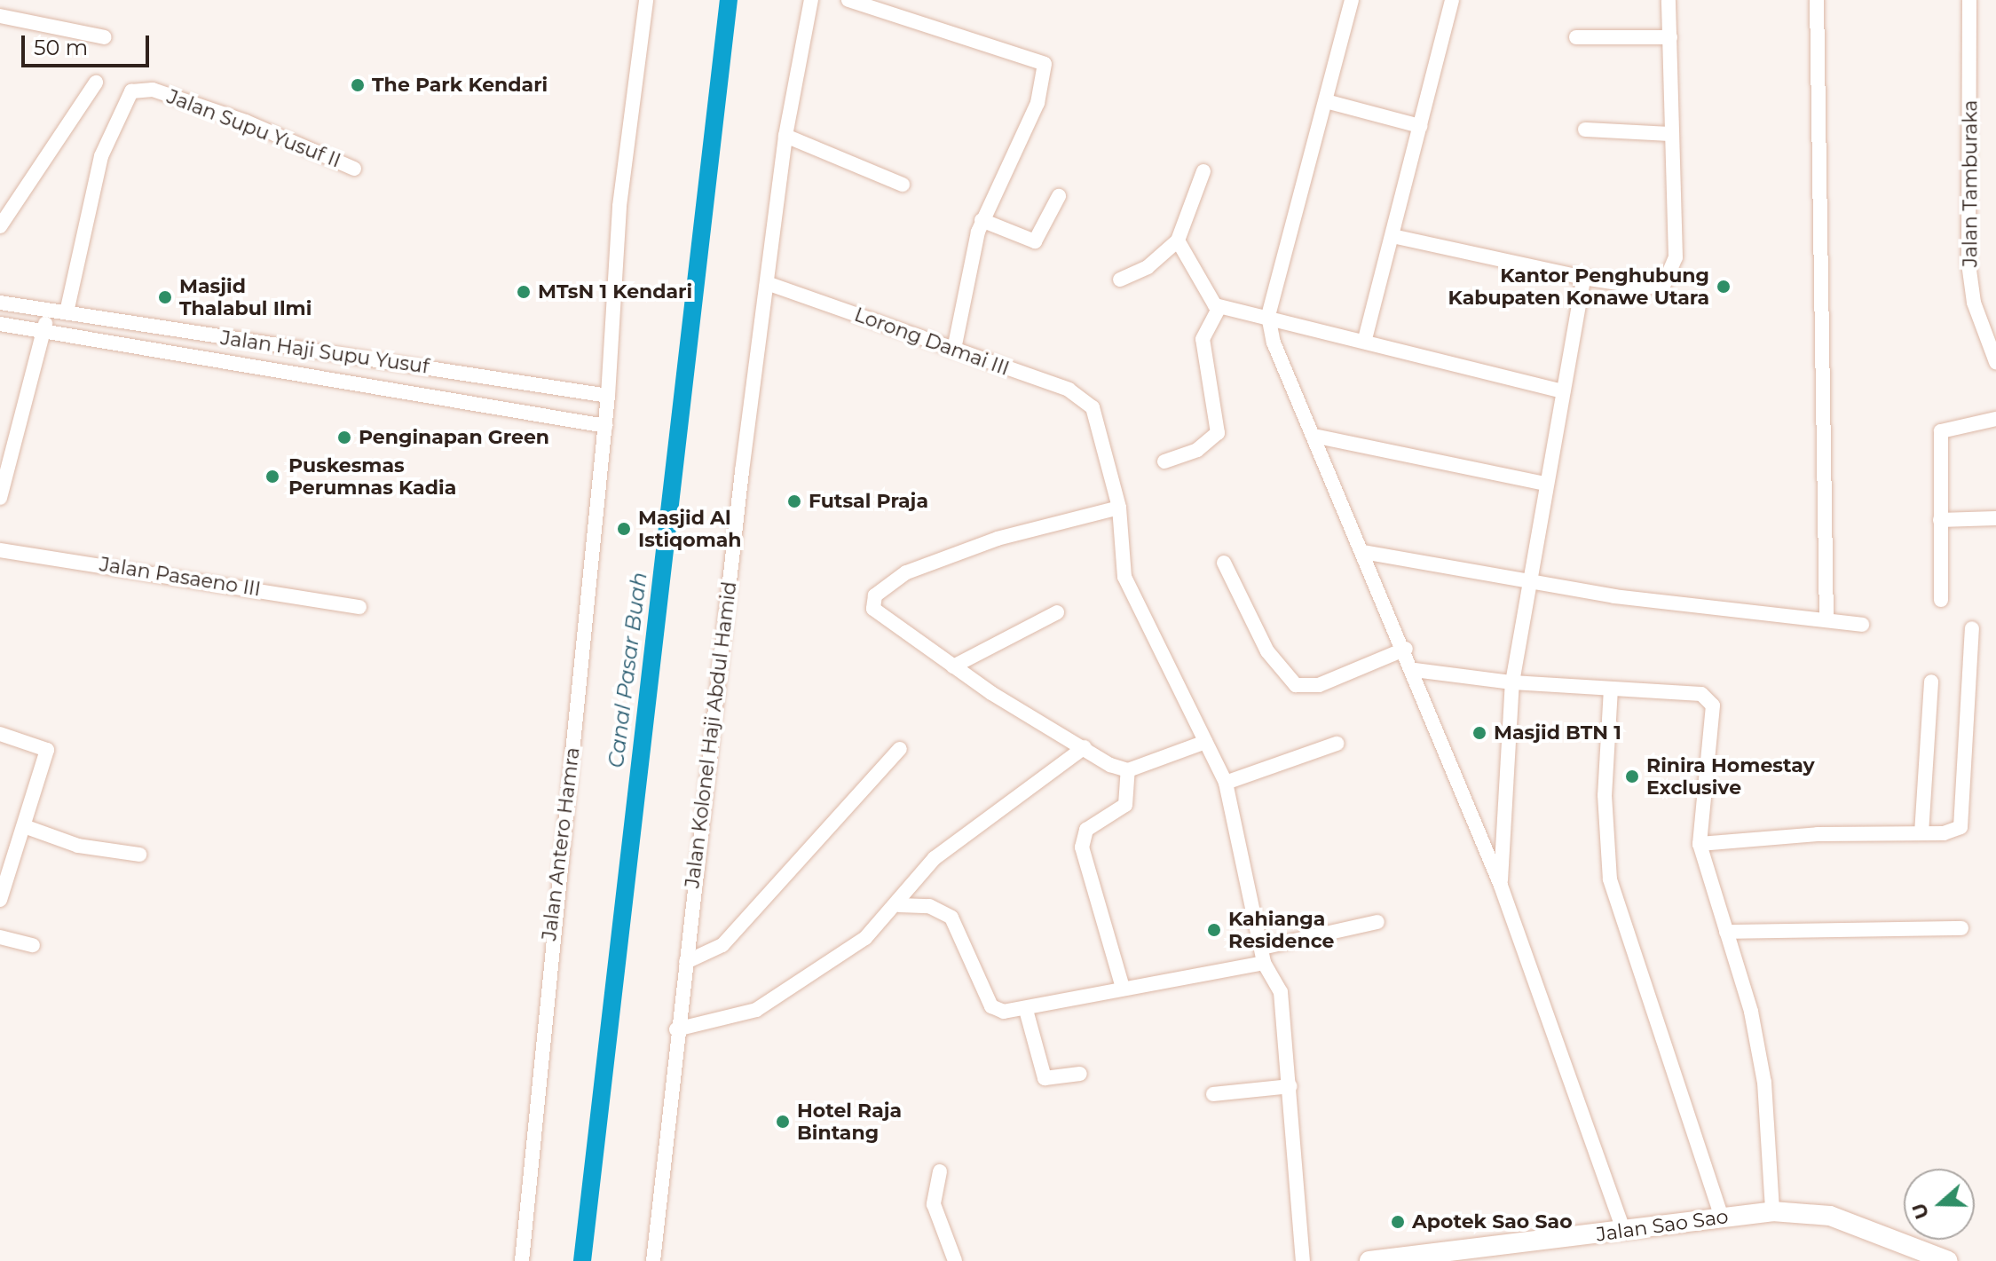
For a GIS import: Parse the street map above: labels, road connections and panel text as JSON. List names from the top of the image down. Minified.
{"streets":{"street":["Jalan Supu Yusuf II","Jalan Tamburaka","Lorong Damai III","Jalan Haji Supu Yusuf","Jalan Pasaeno III","Jalan Kolonel Haji Abdul Hamid","Jalan Antero Hamra","Jalan Sao Sao"]},"crossings":[["Jalan Supu Yusuf II","Jalan Haji Supu Yusuf"],["Lorong Damai III","Jalan Kolonel Haji Abdul Hamid"],["Jalan Haji Supu Yusuf","Jalan Antero Hamra"]],"water":["Canal Pasar Buah"],"places":["The Park Kendari","Kantor Penghubung Kabupaten Konawe Utara","MTsN 1 Kendari","Masjid Thalabul Ilmi","Penginapan Green","Puskesmas Perumnas Kadia","Futsal Praja","Masjid Al Istiqomah","Masjid BTN 1","Rinira Homestay Exclusive","Kahianga Residence","Hotel Raja Bintang","Apotek Sao Sao"],"scale_bar":"50 m","north":"left"}
